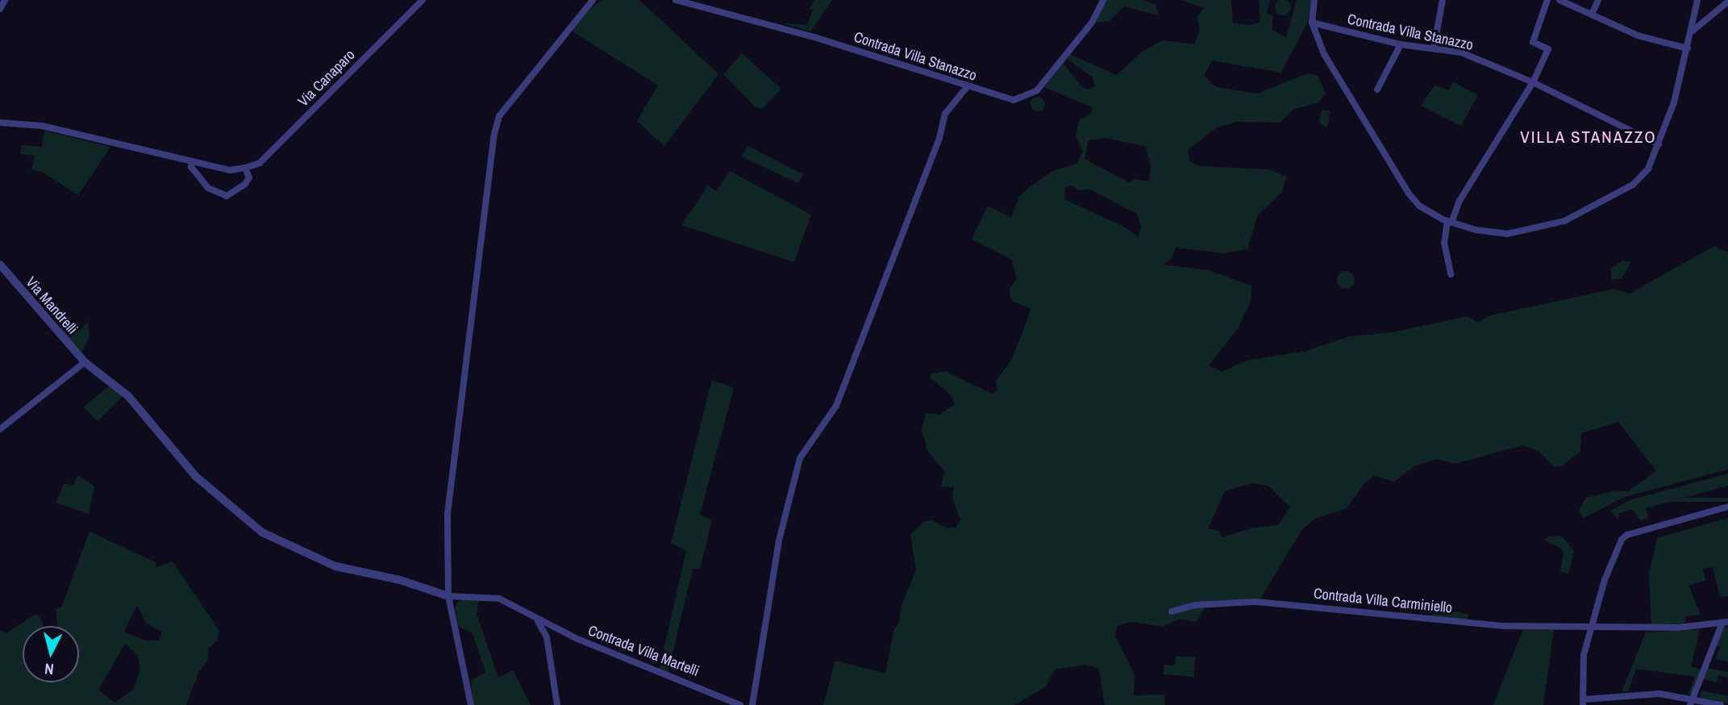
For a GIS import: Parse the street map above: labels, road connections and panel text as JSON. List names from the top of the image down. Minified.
{"streets":{"street":["Contrada Villa Stanazzo","Via Canaparo","Via Mandrelli","Contrada Villa Carminiello","Contrada Villa Martelli"]},"crossings":[["Via Mandrelli","Contrada Villa Martelli"]],"districts":["VILLA STANAZZO"],"north":"bottom"}
